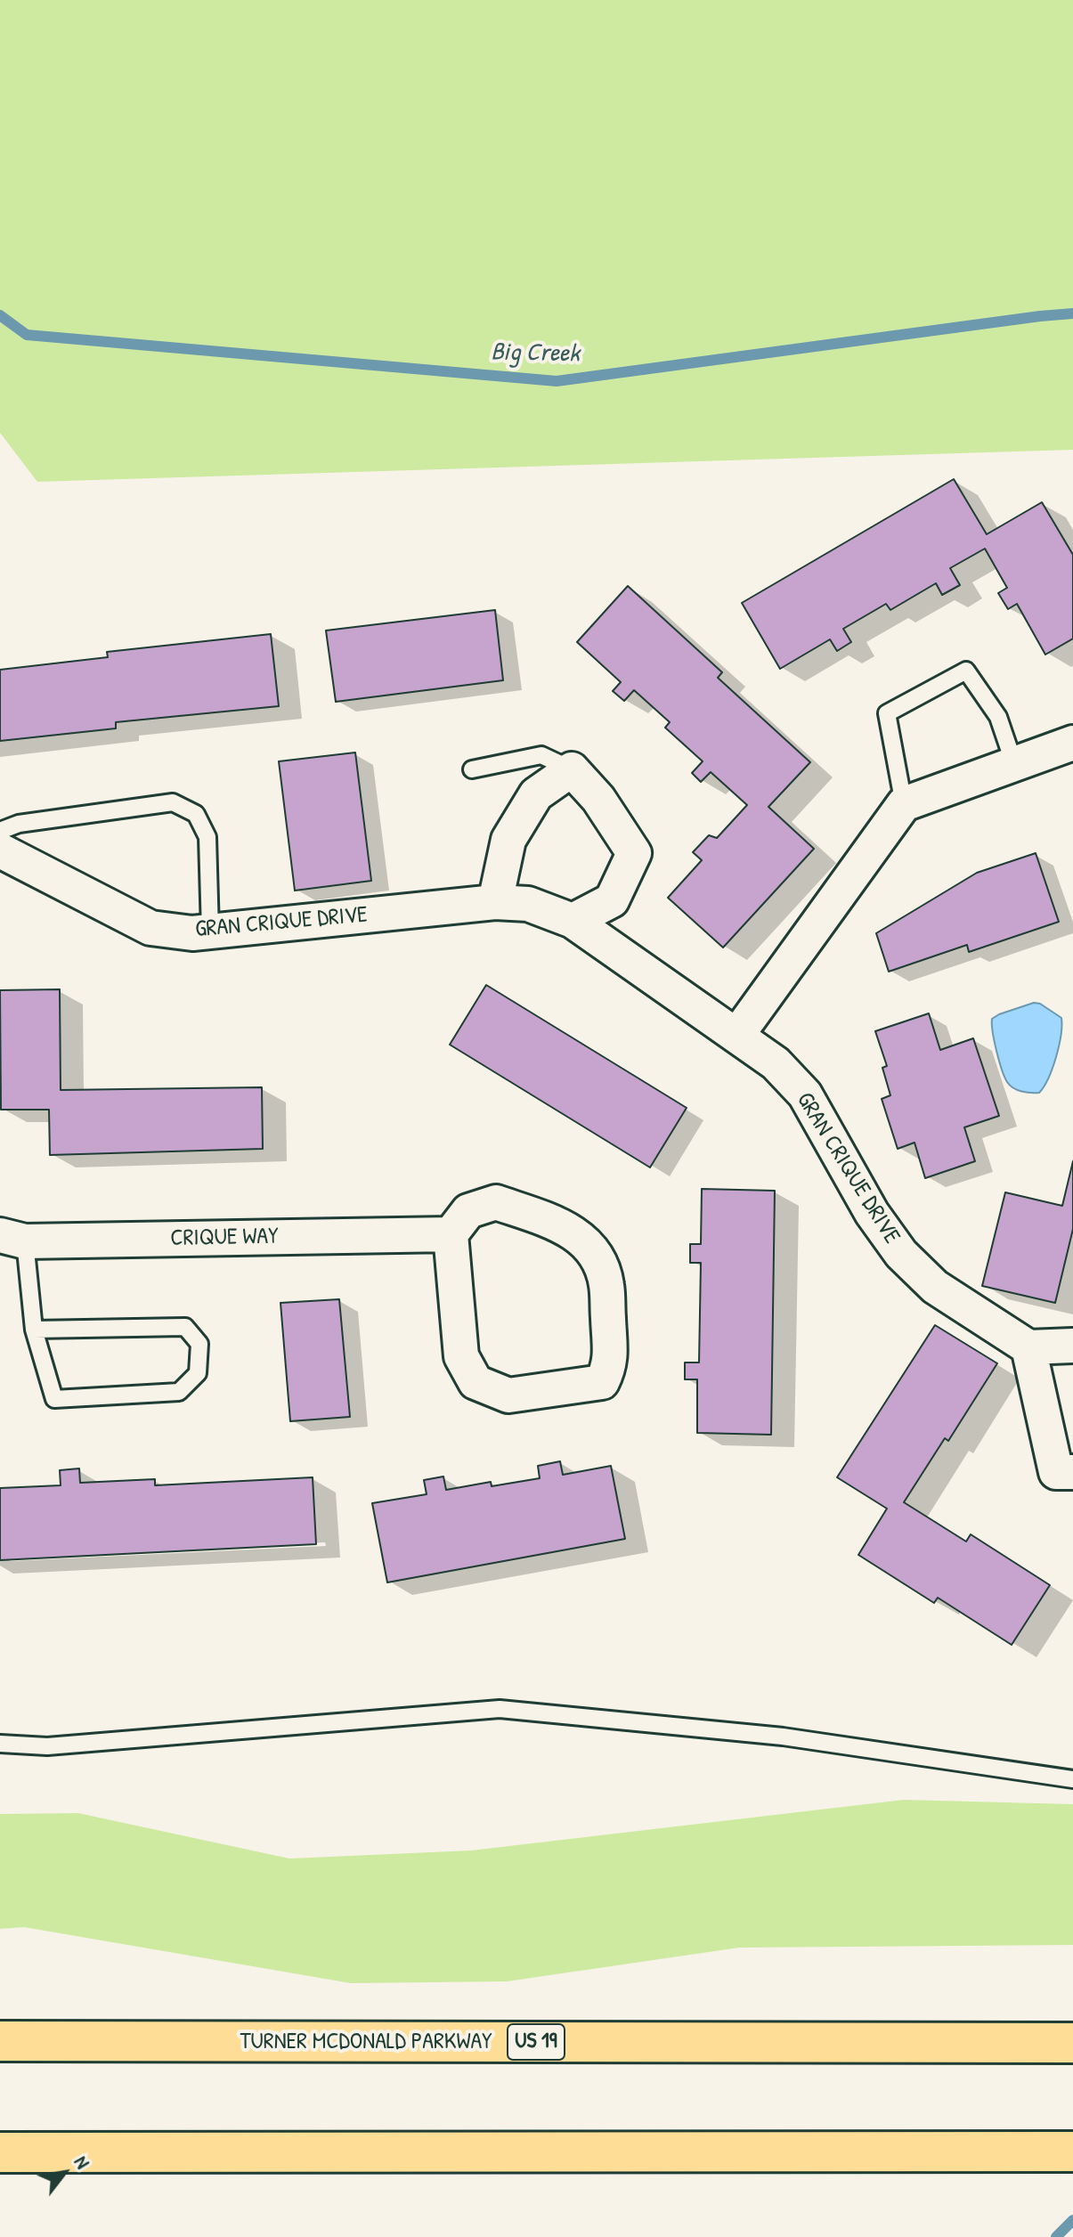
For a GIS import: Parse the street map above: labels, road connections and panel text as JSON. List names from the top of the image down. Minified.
{"streets":{"highway":["TURNER MCDONALD PARKWAY","US 19"],"street":["GRAN CRIQUE DRIVE","CRIQUE WAY"]},"water":["Big Creek"],"north":"top right"}
